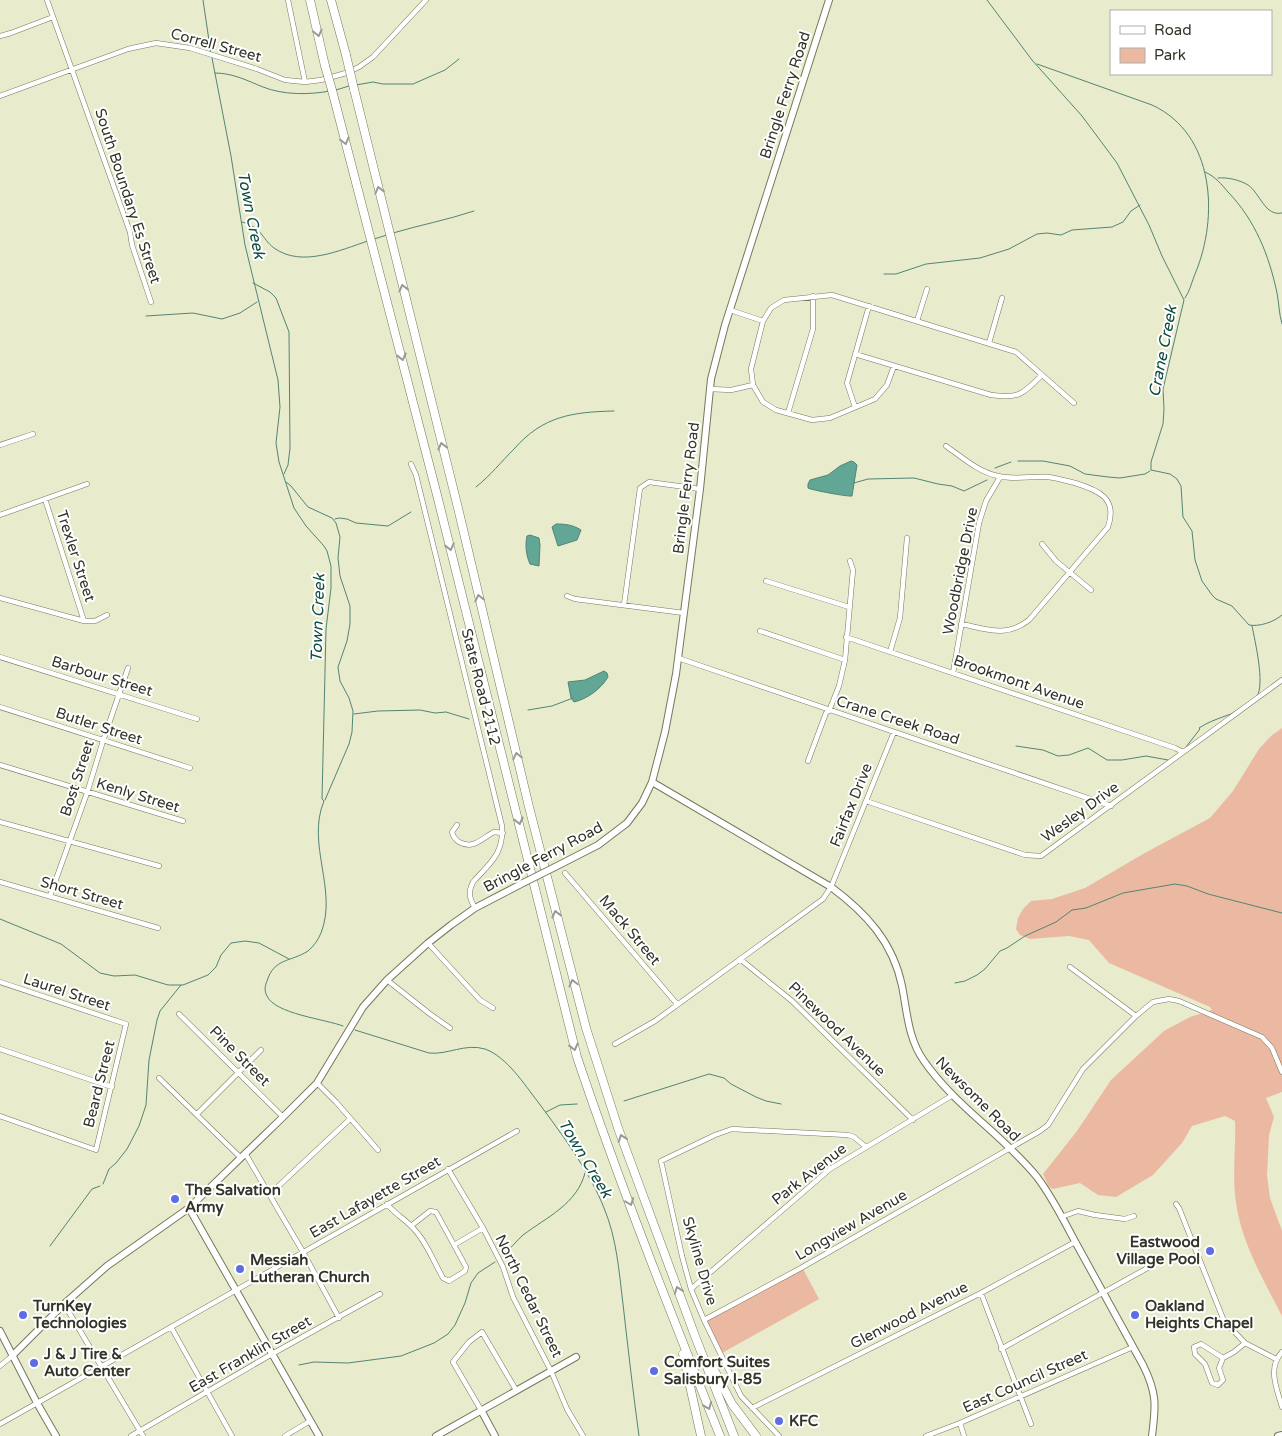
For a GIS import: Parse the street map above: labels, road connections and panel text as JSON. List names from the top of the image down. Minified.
{"streets":{"street":["Correll Street","Bringle Ferry Road","South Boundary Es Street","Trexler Street","Woodbridge Drive","Barbour Street","Brookmont Avenue","State Road 2112","Crane Creek Road","Butler Street","Bost Street","Kenly Street","Fairfax Drive","Wesley Drive","Short Street","Mack Street","Laurel Street","Pinewood Avenue","Pine Street","Beard Street","Newsome Road","Park Avenue","East Lafayette Street","Longview Avenue","Skyline Drive","North Cedar Street","Glenwood Avenue","East Franklin Street","East Council Street"]},"crossings":[["Correll Street","South Boundary Es Street"],["Bringle Ferry Road","Crane Creek Road"],["Bringle Ferry Road","Pine Street"],["Bringle Ferry Road","Newsome Road"],["Woodbridge Drive","Brookmont Avenue"],["Barbour Street","Bost Street"],["Brookmont Avenue","Wesley Drive"],["Crane Creek Road","Fairfax Drive"],["Crane Creek Road","Wesley Drive"],["Butler Street","Bost Street"],["Bost Street","Kenly Street"],["Bost Street","Short Street"],["Fairfax Drive","Wesley Drive"],["Fairfax Drive","Newsome Road"],["Laurel Street","Beard Street"],["Pinewood Avenue","Park Avenue"],["Newsome Road","Park Avenue"],["Newsome Road","Longview Avenue"],["Newsome Road","Glenwood Avenue"],["Newsome Road","East Council Street"],["Park Avenue","Skyline Drive"],["East Lafayette Street","North Cedar Street"],["Longview Avenue","Skyline Drive"],["Skyline Drive","Glenwood Avenue"]],"water":["Town Creek","Crane Creek"],"places":["The Salvation Army","Eastwood Village Pool","Messiah Lutheran Church","TurnKey Technologies","Oakland Heights Chapel","J & J Tire & Auto Center","Comfort Suites Salisbury I-85","KFC"],"legend":["Road","Park"]}
